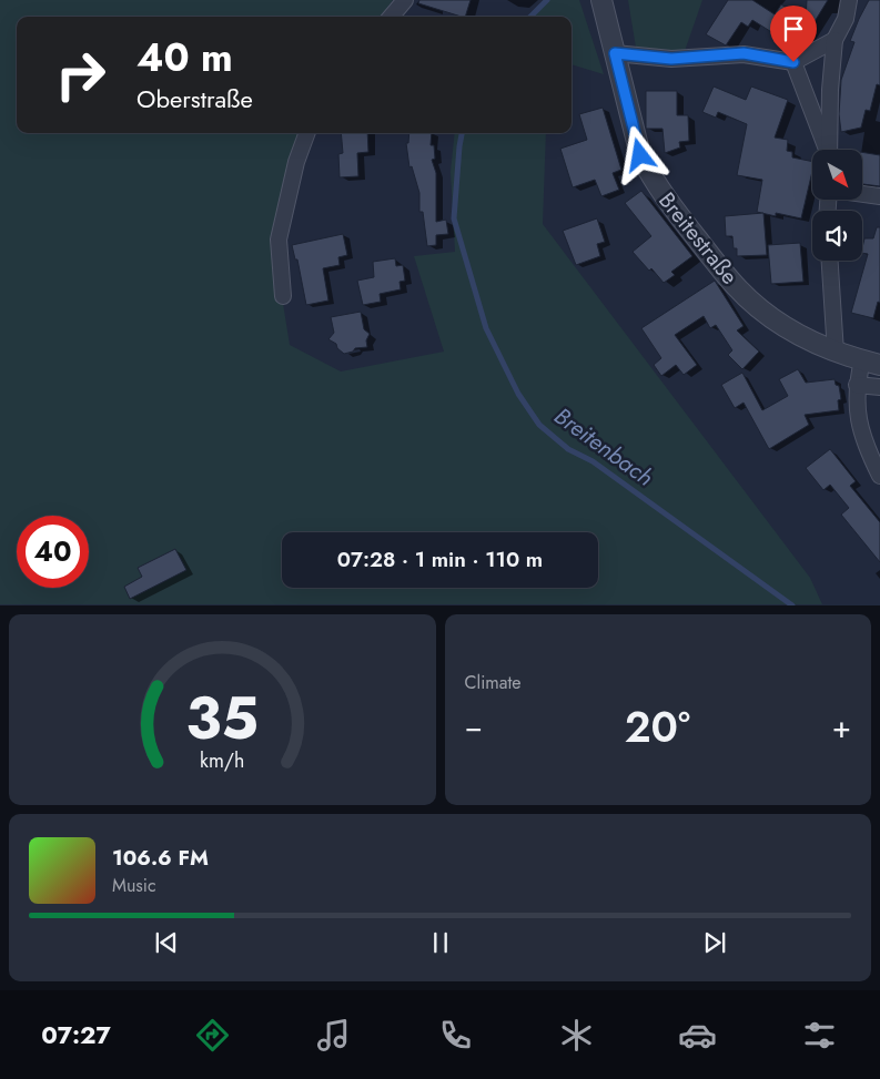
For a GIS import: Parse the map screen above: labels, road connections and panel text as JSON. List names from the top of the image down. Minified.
{"streets":{"street":["Breitestraße"]},"water":["Breitenbach"],"north":"bottom right","page":{"turn":["40 m","Oberstraße"],"limit":"40","trip":"07:28 · 1 min · 110 m","tile":"Climate","heat":["−","20°","+"],"song":["106.6 FM","Music"],"tabs":"07:27","gauge":["35","km/h"]}}
